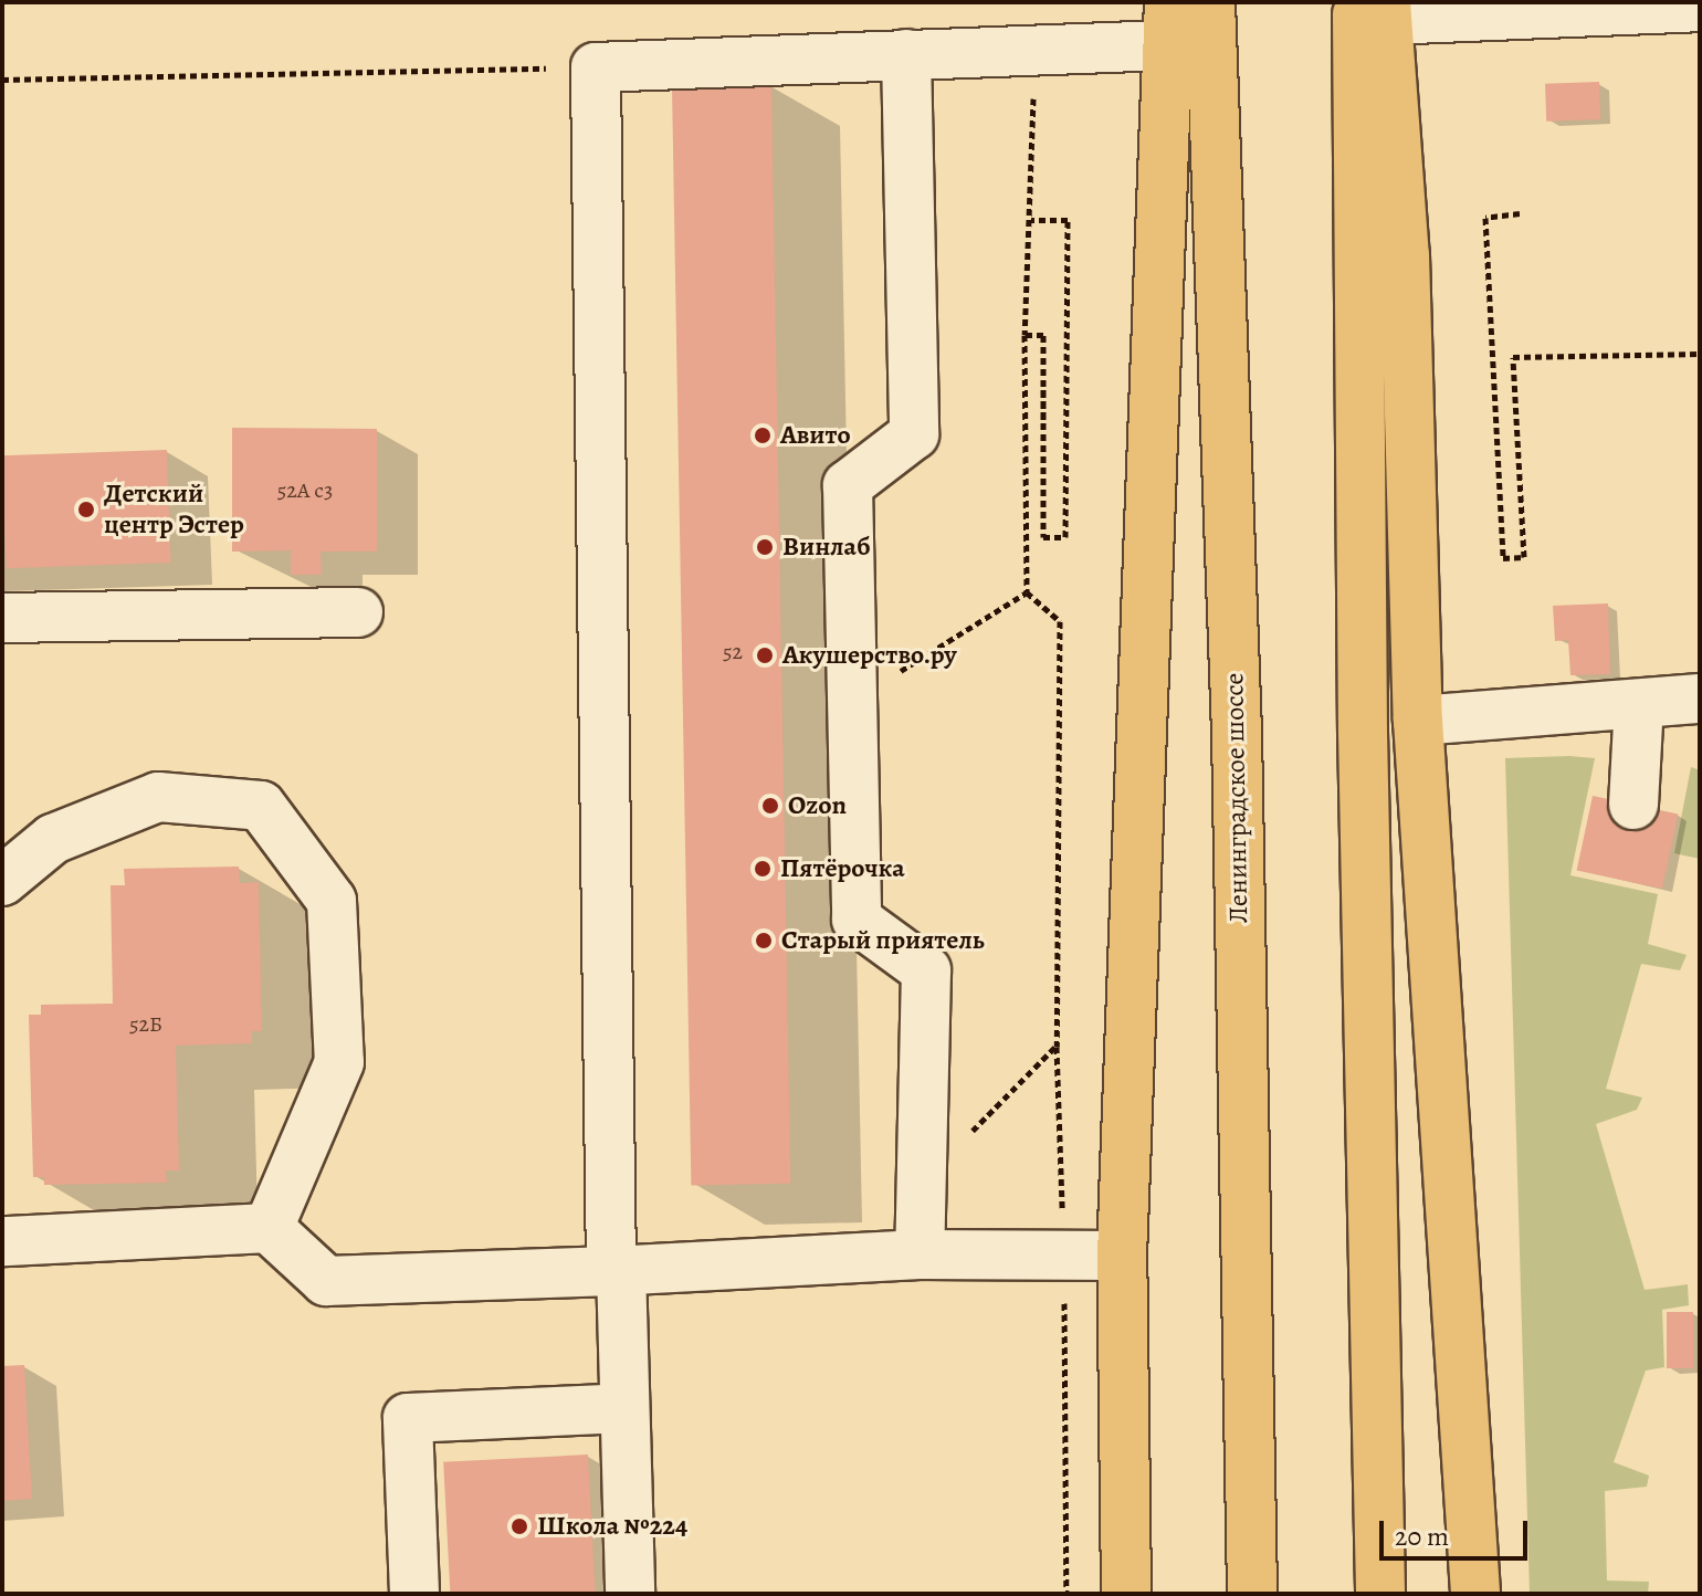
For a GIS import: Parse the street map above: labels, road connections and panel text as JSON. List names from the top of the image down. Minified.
{"streets":{"main road":["Ленинградское шоссе"]},"places":["Авито","Детский центр Эстер","Винлаб","Акушерство.ру","Ozon","Пятёрочка","Старый приятель","Школа №224"],"house_numbers":["52А с3","52","52Б"],"scale_bar":"20 m"}
